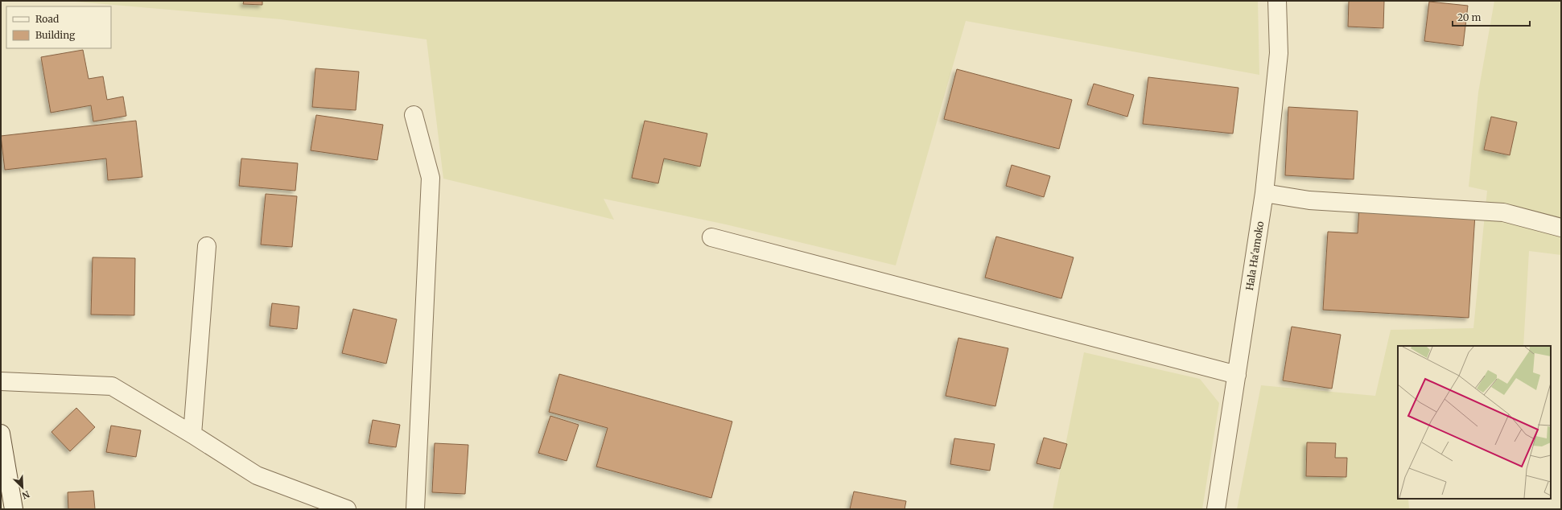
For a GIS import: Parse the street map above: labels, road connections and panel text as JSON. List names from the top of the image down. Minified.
{"streets":{"street":["Hala Ha'amoko"]},"legend":["Road","Building"],"scale_bar":"20 m","north":"bottom right"}
